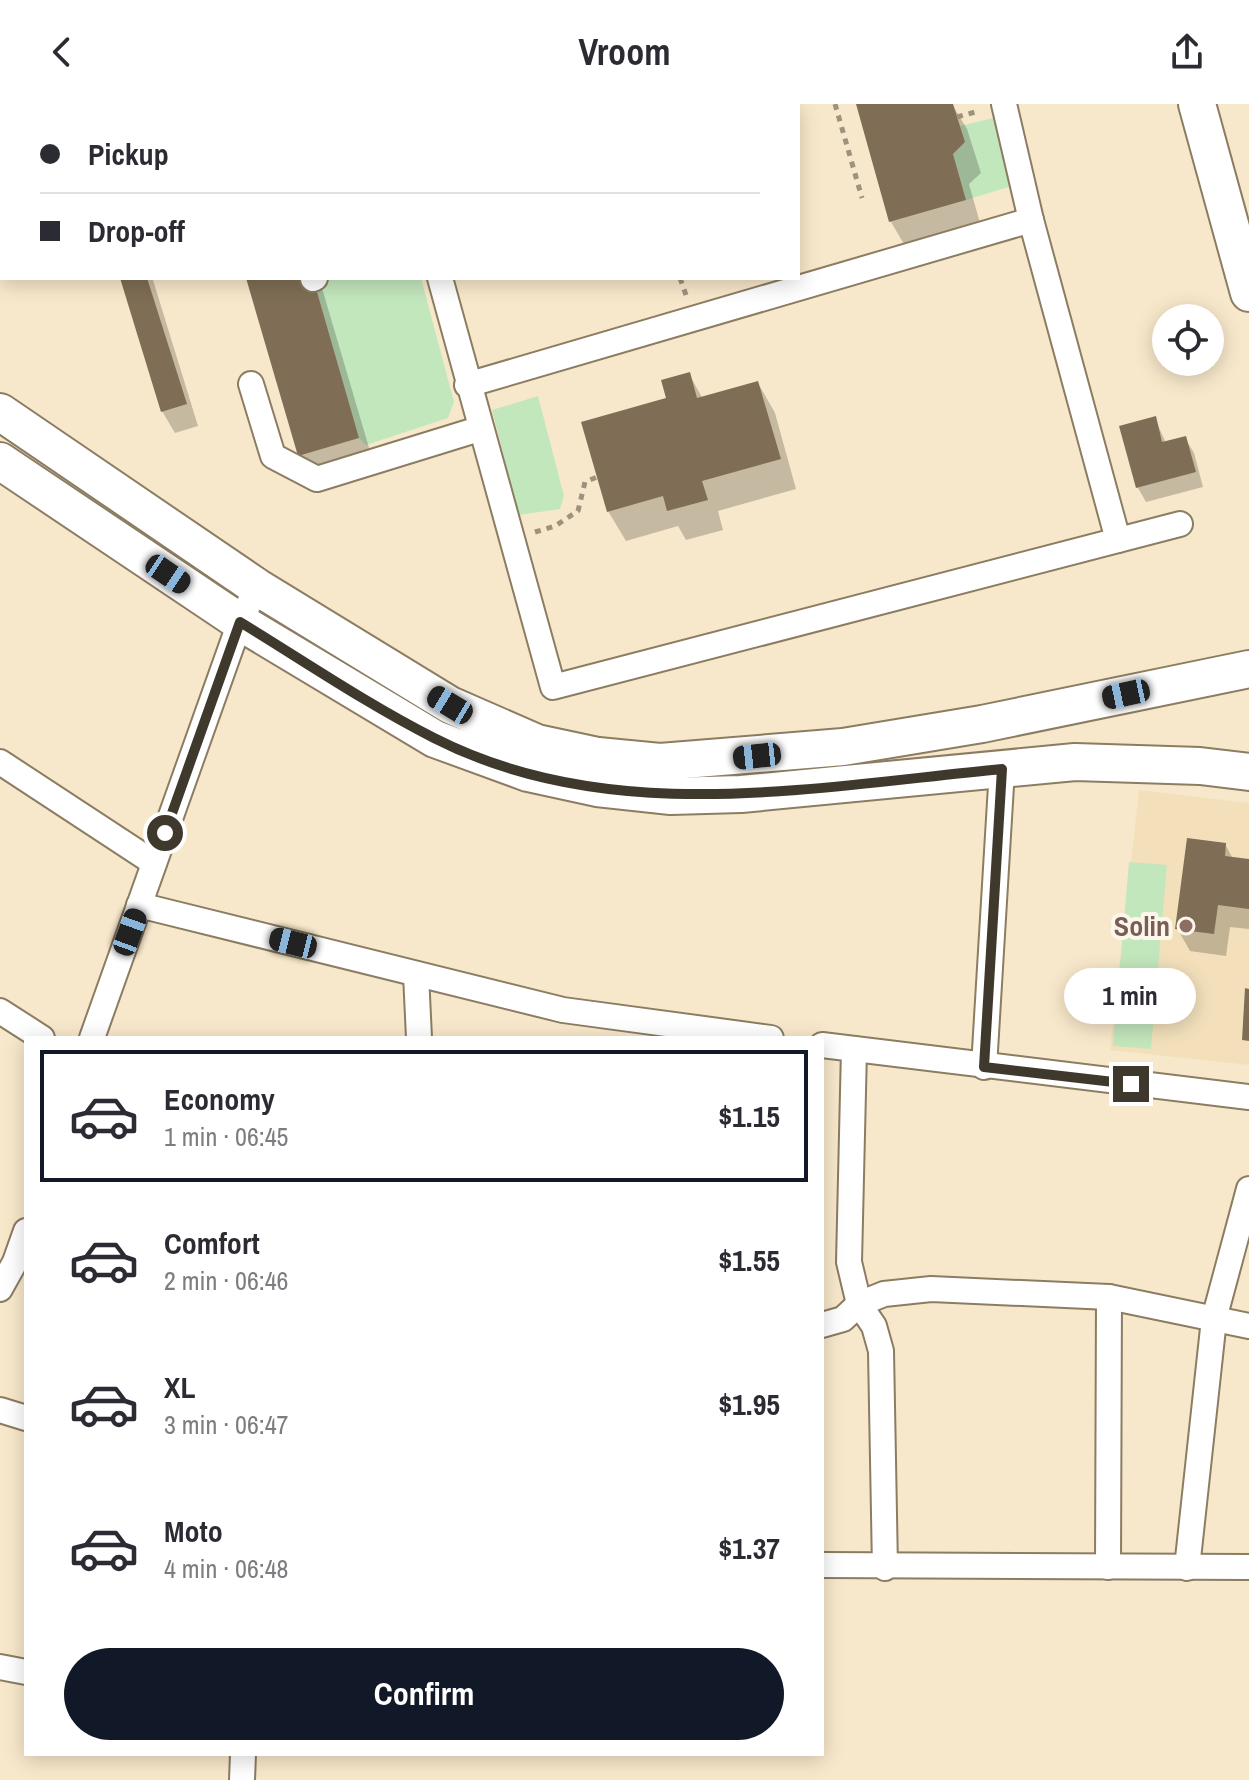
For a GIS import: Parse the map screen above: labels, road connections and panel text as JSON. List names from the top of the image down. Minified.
{"places":["Solin"],"page":{"header":"Vroom","banner":["Pickup","Drop-off"],"bubble":"1 min","list":[{"name":"Economy","note":"1 min · 06:45","value":"$1.15"},{"name":"Comfort","note":"2 min · 06:46","value":"$1.55"},{"name":"XL","note":"3 min · 06:47","value":"$1.95"},{"name":"Moto","note":"4 min · 06:48","value":"$1.37"}],"buttons":"Confirm"}}
